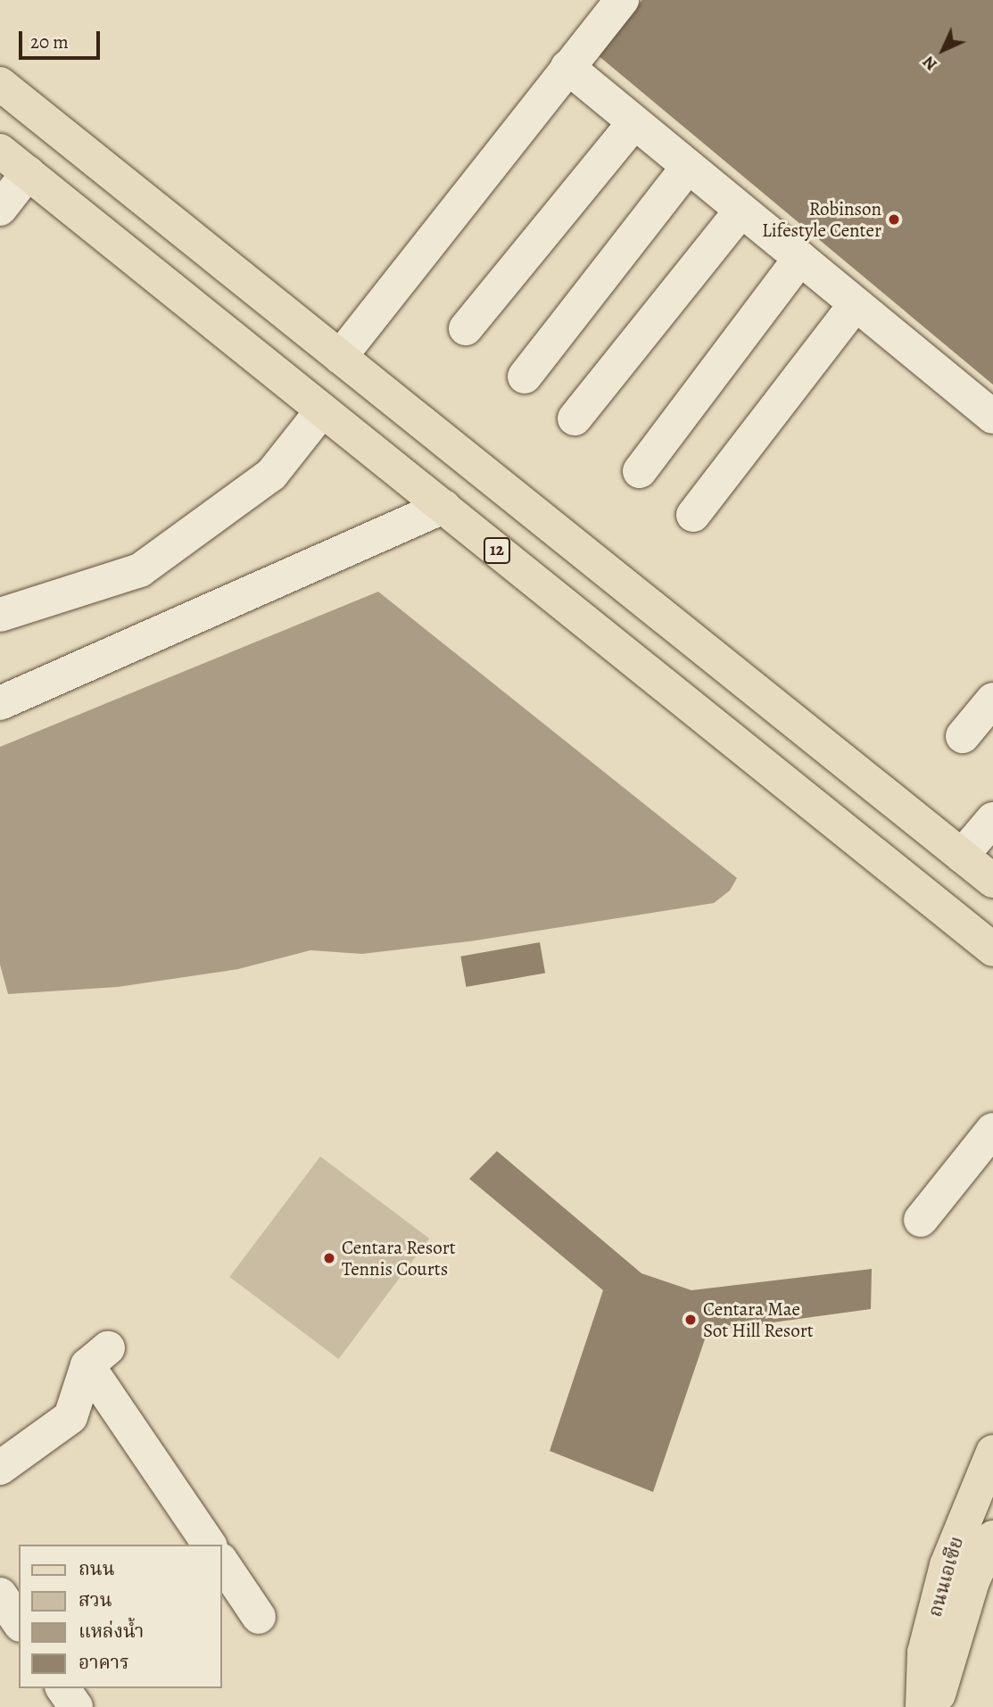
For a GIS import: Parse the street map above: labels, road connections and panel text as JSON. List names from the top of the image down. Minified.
{"streets":{"main road":["12","ถนนเอเซีย"]},"places":["Robinson Lifestyle Center","Centara Resort Tennis Courts","Centara Mae Sot Hill Resort"],"legend":["ถนน","สวน","แหล่งน้ำ","อาคาร"],"scale_bar":"20 m","north":"bottom left"}
